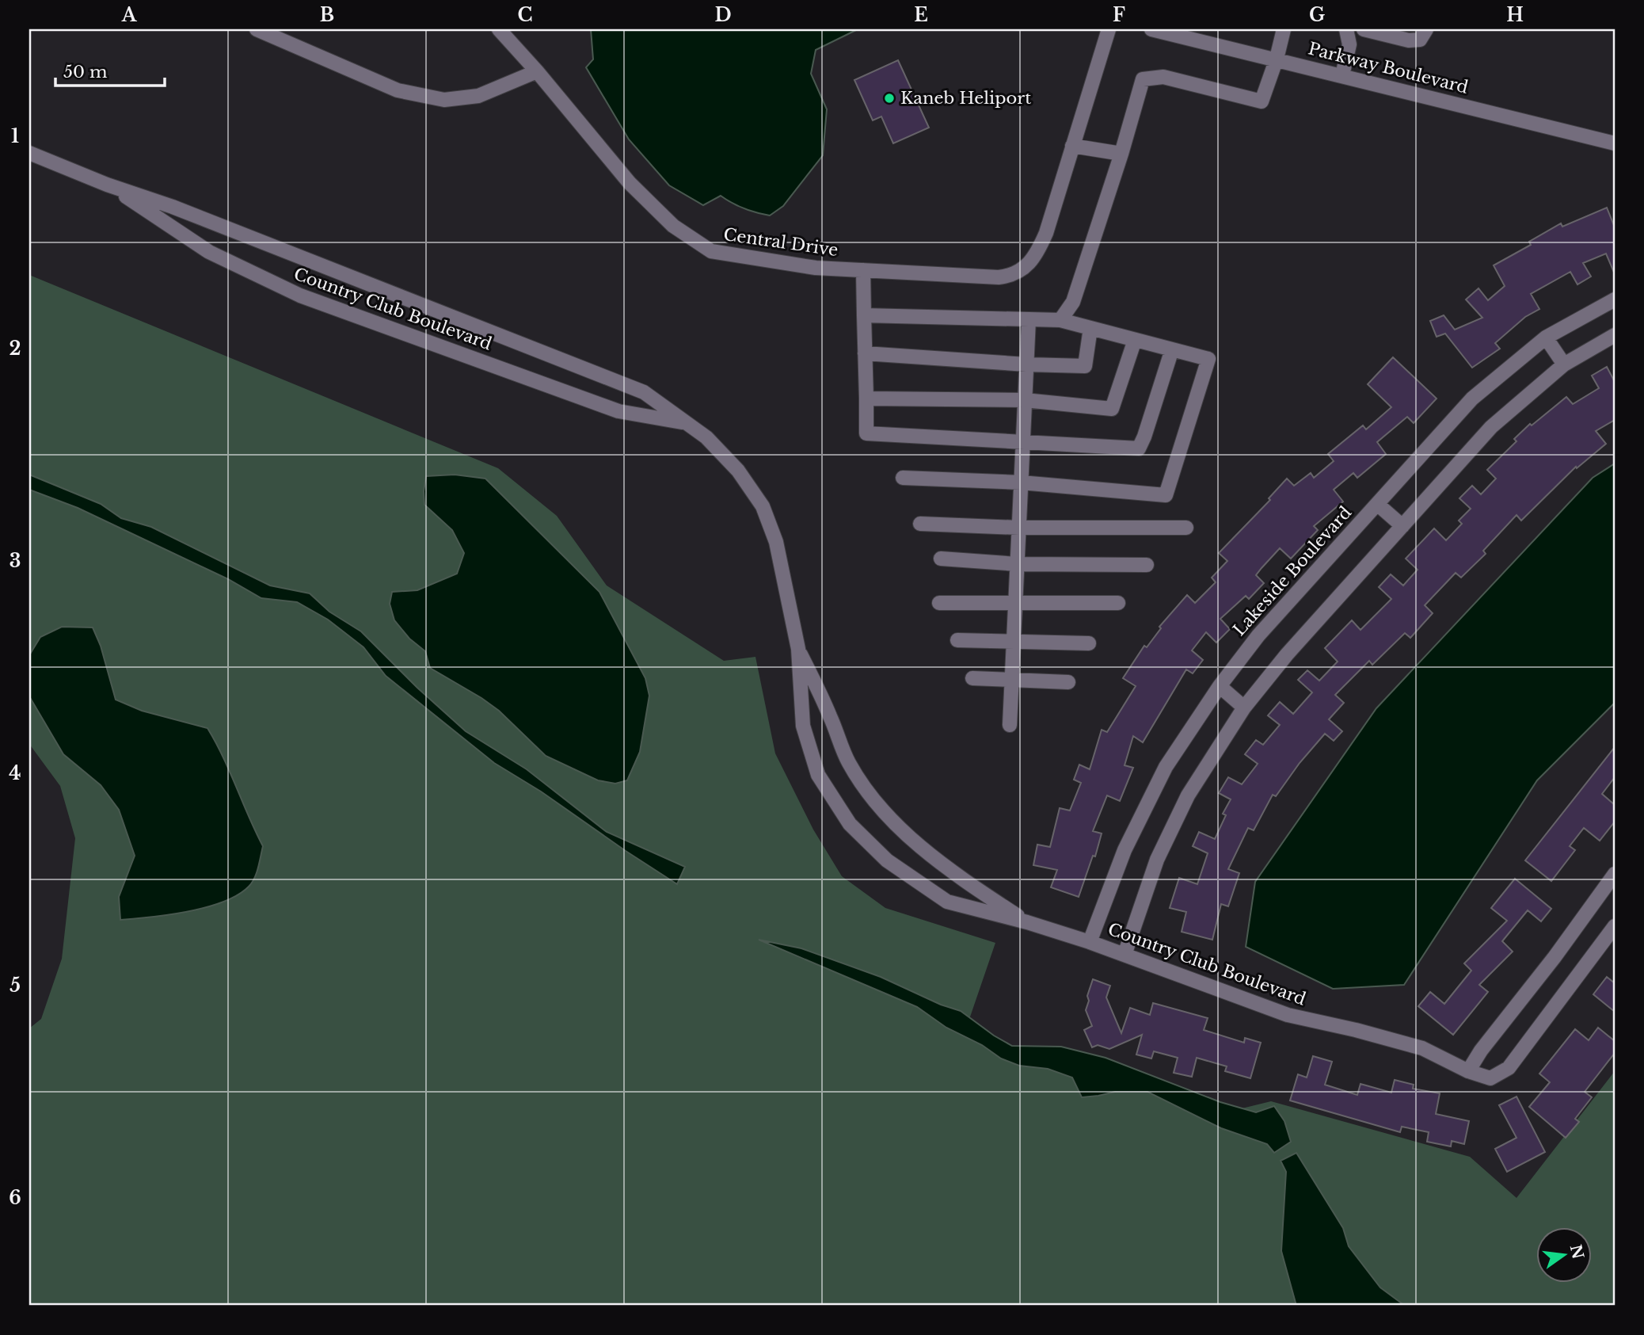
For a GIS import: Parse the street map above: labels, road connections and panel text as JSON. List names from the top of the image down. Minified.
{"streets":{"street":["Parkway Boulevard","Central Drive","Country Club Boulevard","Lakeside Boulevard"]},"crossings":[["Country Club Boulevard","Lakeside Boulevard"]],"places":["Kaneb Heliport"],"scale_bar":"50 m","north":"right","grid":{"columns":["A","B","C","D","E","F","G","H"],"rows":["1","2","3","4","5","6"]}}
